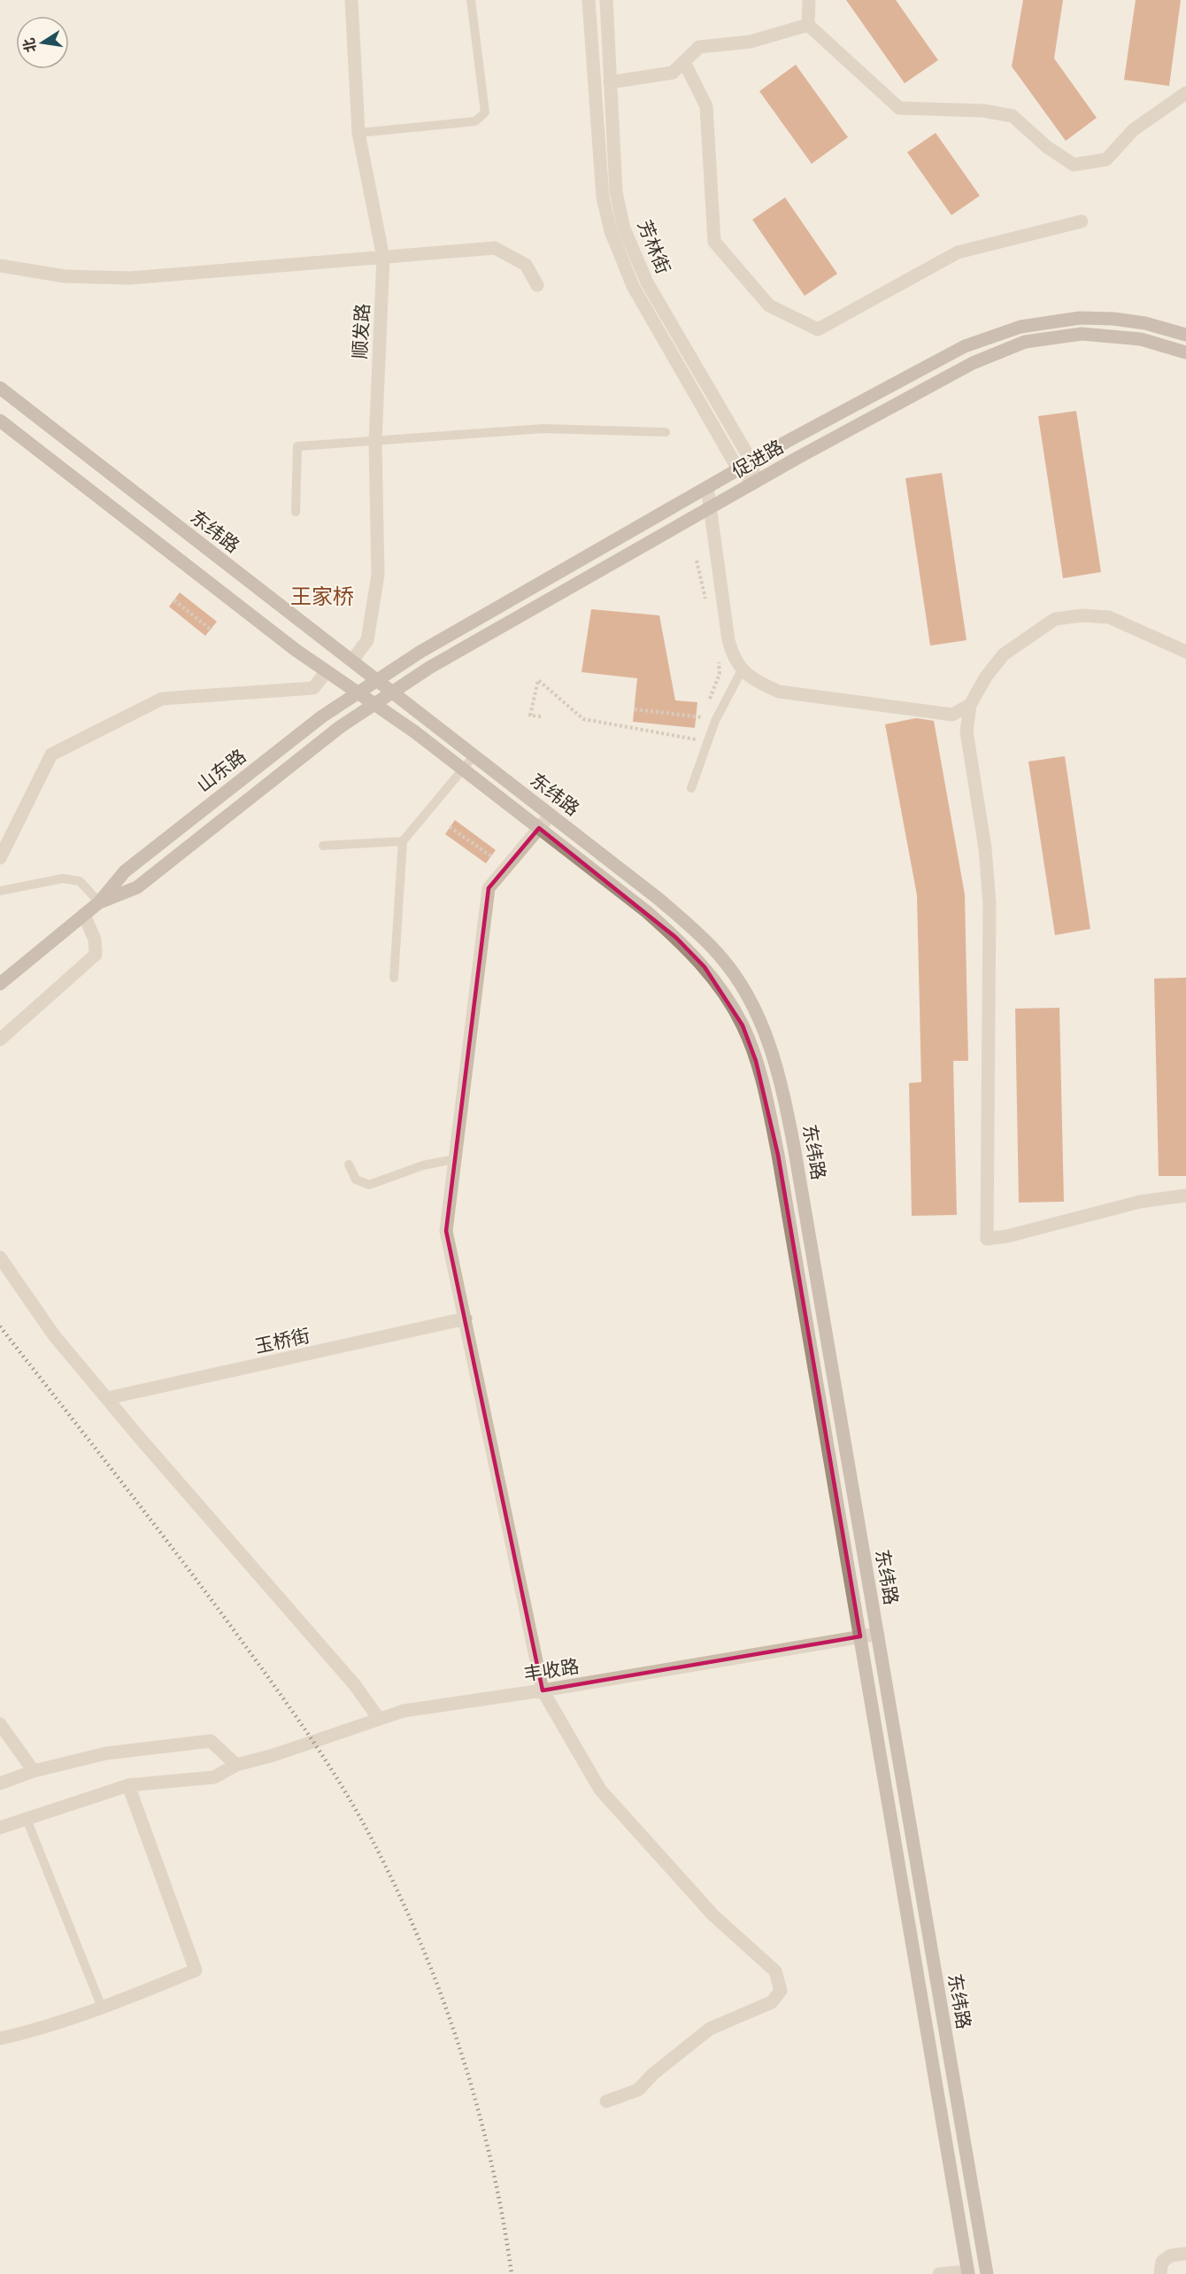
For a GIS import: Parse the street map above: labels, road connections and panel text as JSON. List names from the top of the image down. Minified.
{"streets":{"main road":["促进路","东纬路","山东路"],"street":["芳林街","顺发路","玉桥街","丰收路"]},"crossings":[["芳林街","促进路"],["顺发路","东纬路"],["促进路","东纬路"],["促进路","山东路"],["东纬路","山东路"],["东纬路","丰收路"]],"districts":["王家桥"],"north":"left"}
